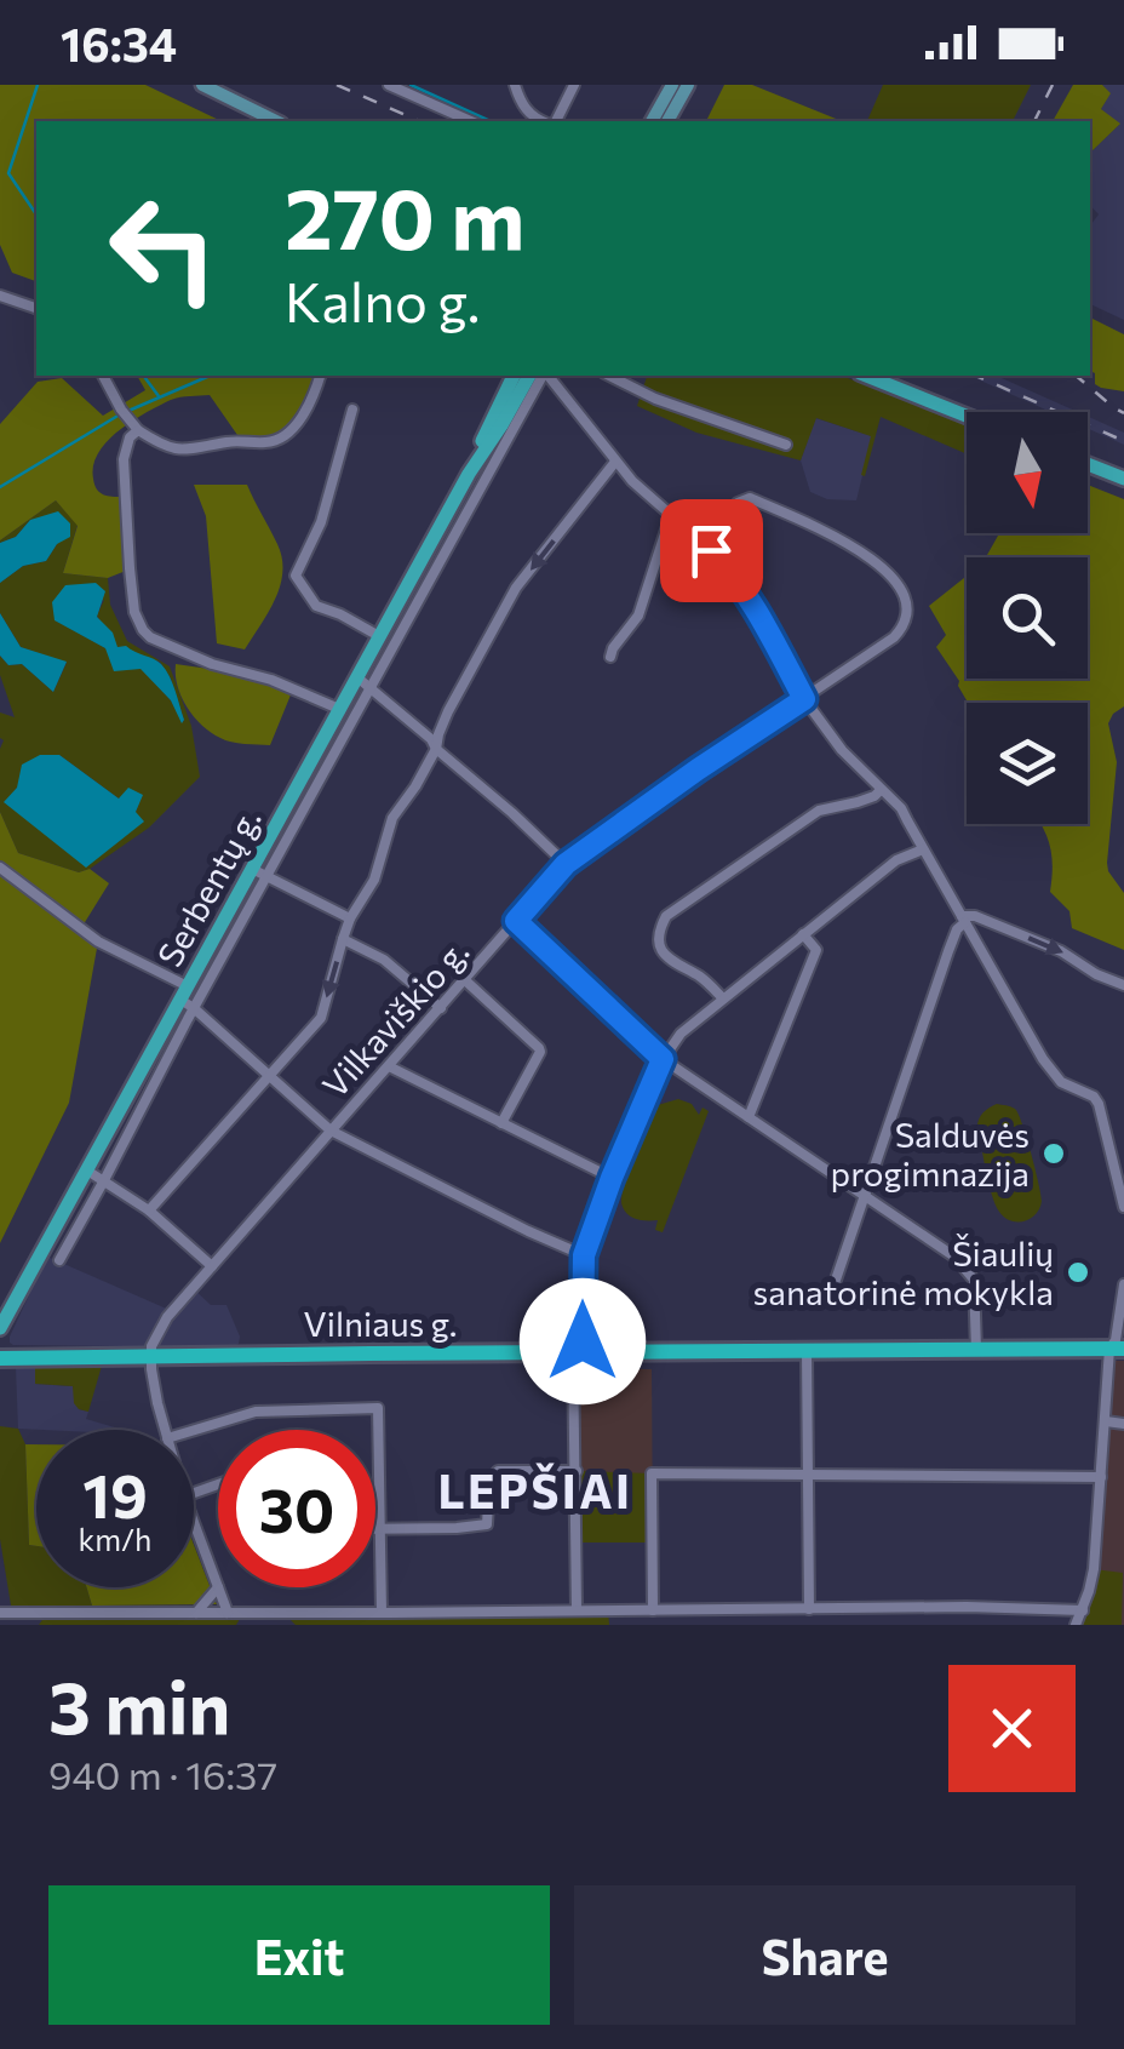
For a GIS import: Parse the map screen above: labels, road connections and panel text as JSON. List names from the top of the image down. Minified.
{"streets":{"highway":["Vilniaus g."],"main road":["Serbentų g."],"street":["Vilkaviškio g."]},"crossings":[["Vilkaviškio g.","Vilniaus g."]],"districts":["LEPŠIAI"],"places":["Salduvės progimnazija","Šiaulių sanatorinė mokykla"],"north":"bottom","page":{"status":"16:34","turn":["270 m","Kalno g."],"speed":"19 km/h","limit":"30","heading":["3 min","940 m · 16:37"],"buttons":["Exit","Share"]}}
